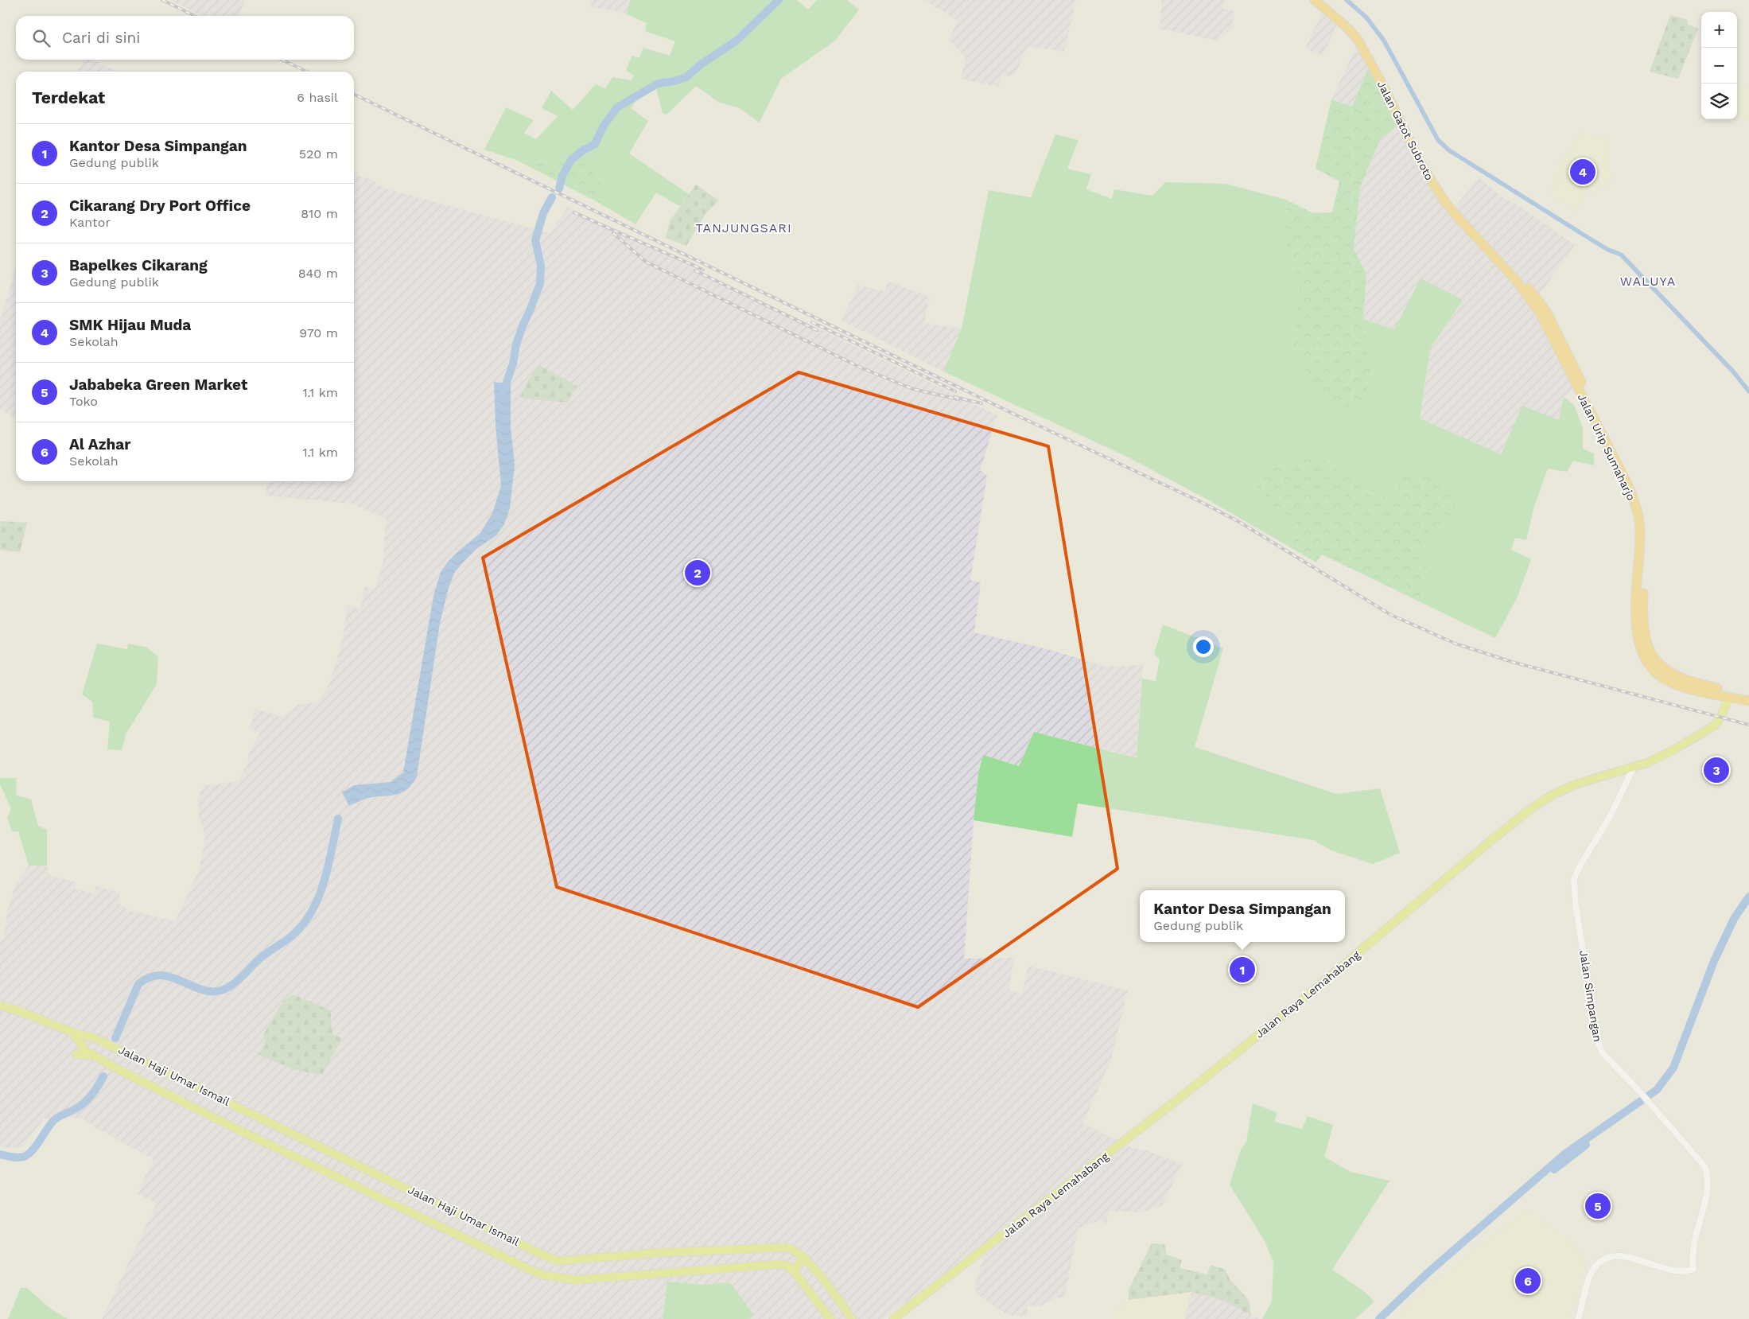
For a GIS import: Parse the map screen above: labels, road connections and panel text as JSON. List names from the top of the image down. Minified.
{"streets":{"highway":["Jalan Gatot Subroto","Jalan Urip Sumaharjo"],"main road":["Jalan Raya Lemahabang","Jalan Haji Umar Ismail"],"street":["Jalan Simpangan"]},"crossings":[["Jalan Gatot Subroto","Jalan Urip Sumaharjo"],["Jalan Urip Sumaharjo","Jalan Raya Lemahabang"],["Jalan Raya Lemahabang","Jalan Simpangan"]],"districts":["TANJUNGSARI","WALUYA"],"page":{"map_buttons":["+","−"],"search":"Cari di sini","heading":["Terdekat","6 hasil"],"list":[{"mark":"1","name":"Kantor Desa Simpangan","note":"Gedung publik","value":"520 m"},{"mark":"2","name":"Cikarang Dry Port Office","note":"Kantor","value":"810 m"},{"mark":"3","name":"Bapelkes Cikarang","note":"Gedung publik","value":"840 m"},{"mark":"4","name":"SMK Hijau Muda","note":"Sekolah","value":"970 m"},{"mark":"5","name":"Jababeka Green Market","note":"Toko","value":"1.1 km"},{"mark":"6","name":"Al Azhar","note":"Sekolah","value":"1.1 km"}],"pins":["4","2","3","1","5","6"],"popup":["Kantor Desa Simpangan","Gedung publik"]}}
